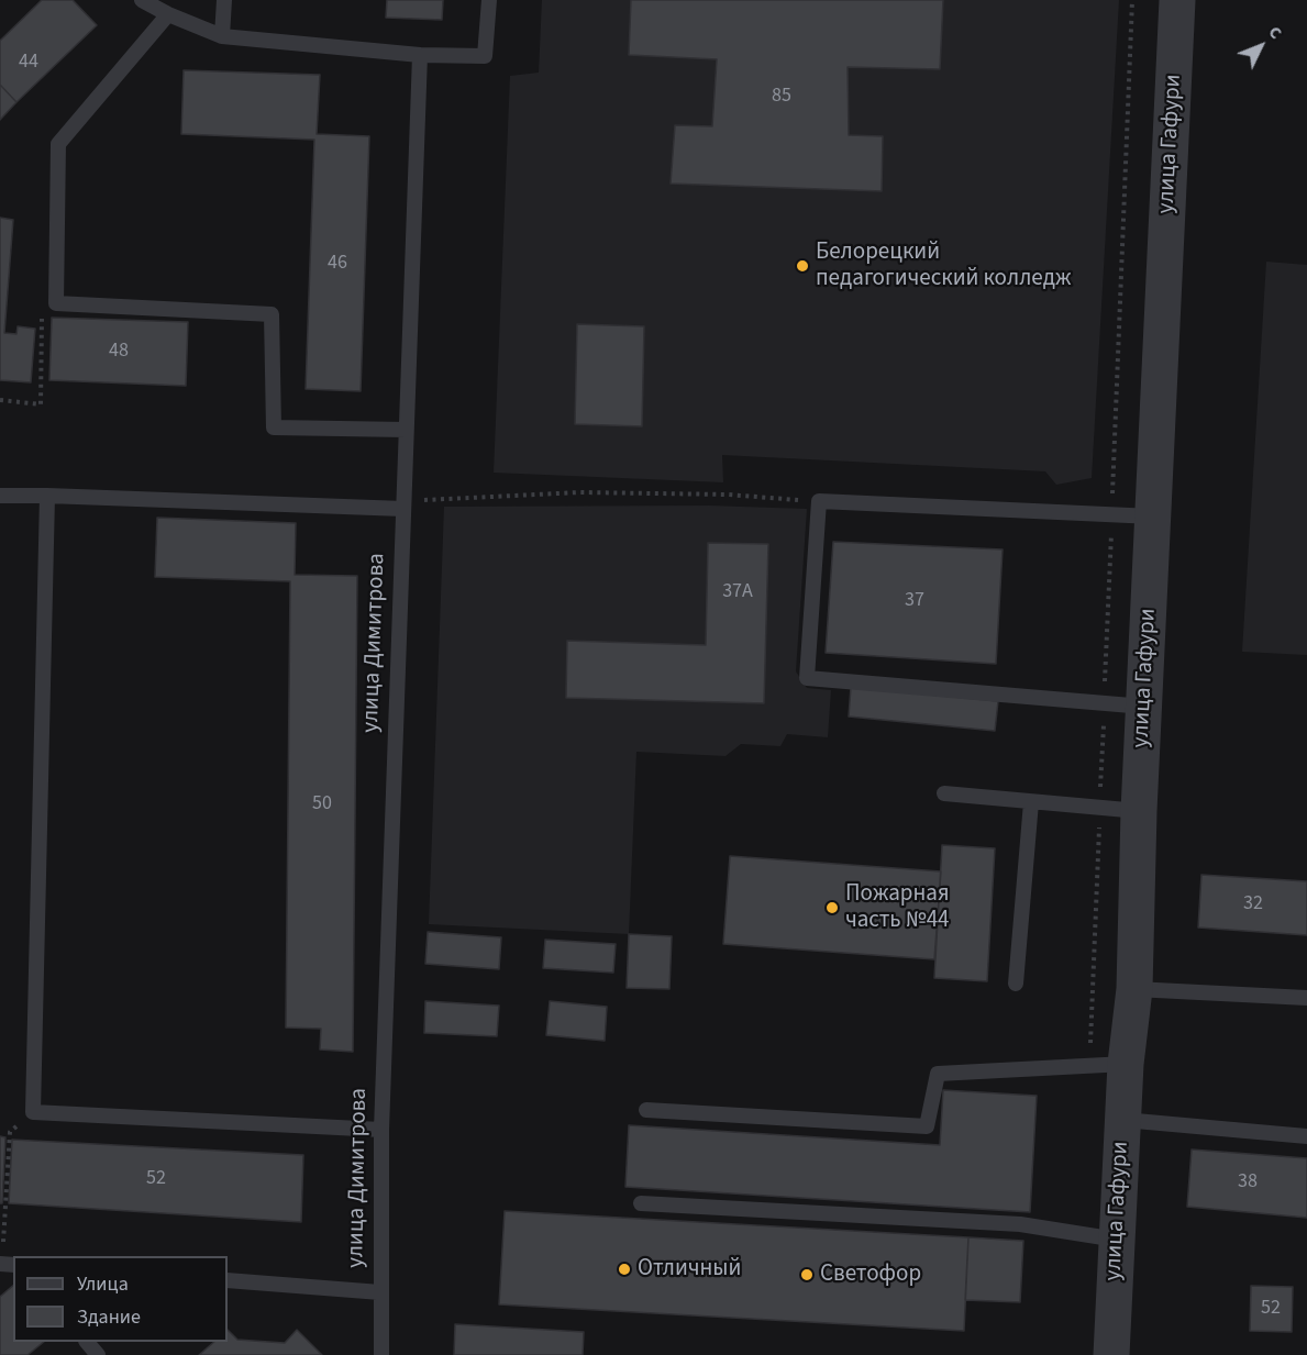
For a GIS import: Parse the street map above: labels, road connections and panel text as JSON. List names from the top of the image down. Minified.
{"streets":{"street":["улица Гафури"],"lane":["улица Димитрова"]},"places":["Белорецкий педагогический колледж","Пожарная часть №44","Отличный","Светофор"],"house_numbers":["44","85","46","48","37А","37","50","32","52","38","52"],"legend":["Улица","Здание"],"north":"top right"}
